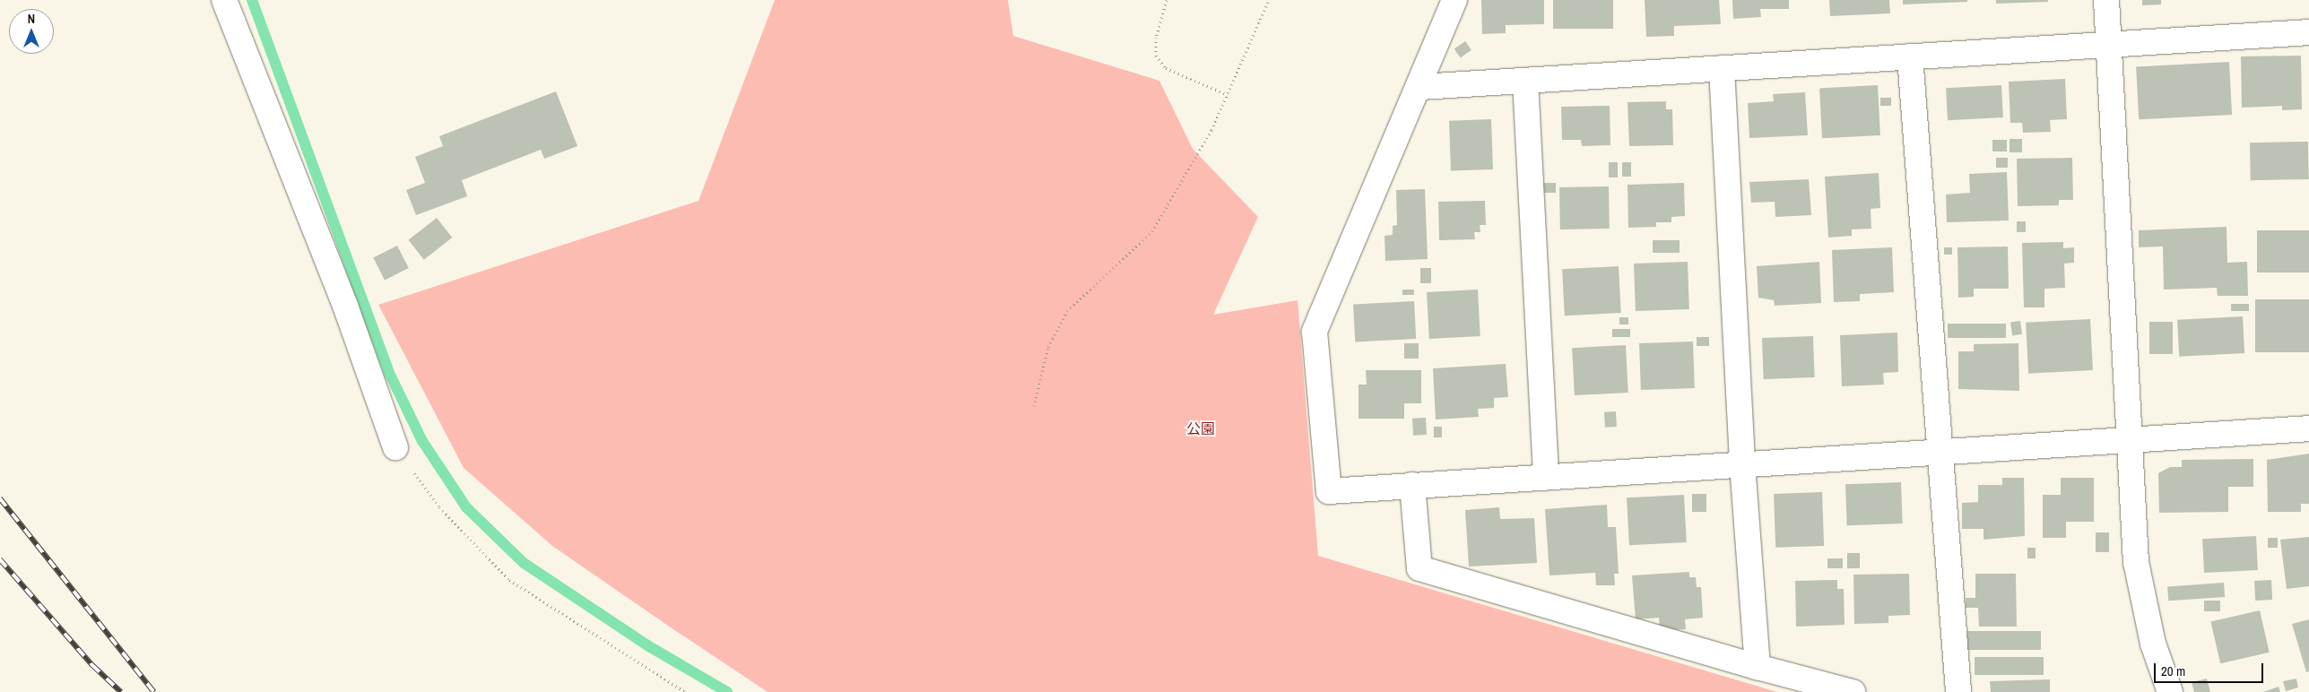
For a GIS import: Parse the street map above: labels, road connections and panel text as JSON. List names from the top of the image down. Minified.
{"parks":["公園"],"scale_bar":"20 m","north":"top"}
